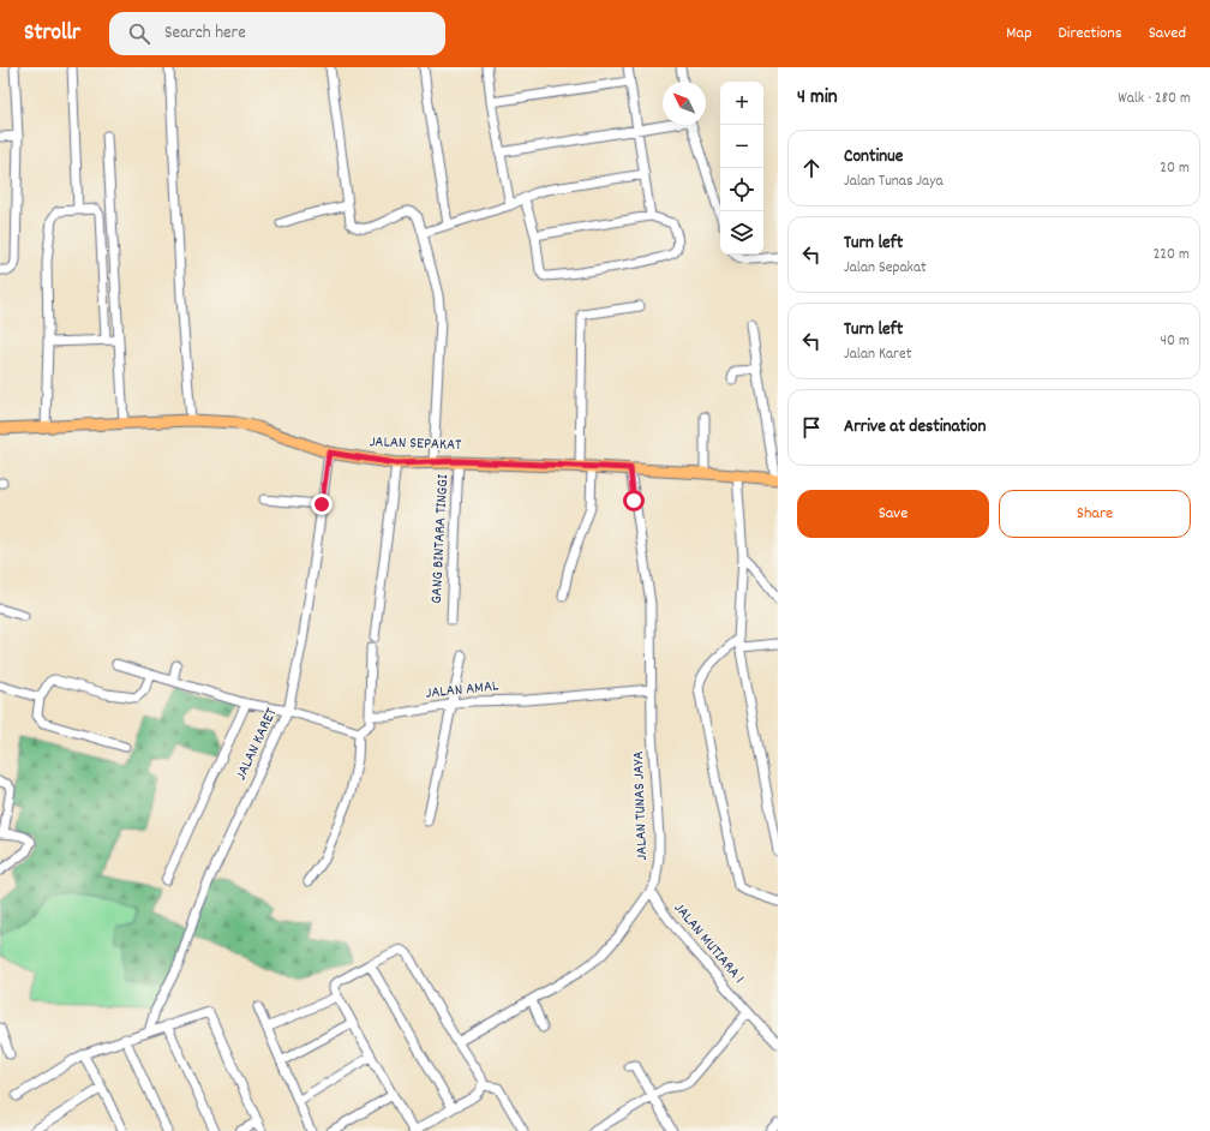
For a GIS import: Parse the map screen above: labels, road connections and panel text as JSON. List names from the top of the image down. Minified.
{"streets":{"main road":["JALAN SEPAKAT"],"street":["GANG BINTARA TINGGI","JALAN AMAL","JALAN KARET","JALAN TUNAS JAYA","JALAN MUTIARA 1"]},"crossings":[["JALAN SEPAKAT","GANG BINTARA TINGGI"],["JALAN SEPAKAT","JALAN KARET"],["JALAN SEPAKAT","JALAN TUNAS JAYA"],["JALAN AMAL","JALAN TUNAS JAYA"],["JALAN TUNAS JAYA","JALAN MUTIARA 1"]],"north":"top left","page":{"header":"Strollr","search":"Search here","nav":["Map","Directions","Saved"],"heading":["4 min","Walk · 280 m"],"map_buttons":["+","−"],"list":[["Continue","Jalan Tunas Jaya","20 m"],["Turn left","Jalan Sepakat","220 m"],["Turn left","Jalan Karet","40 m"],"Arrive at destination"],"buttons":["Save","Share"]}}
